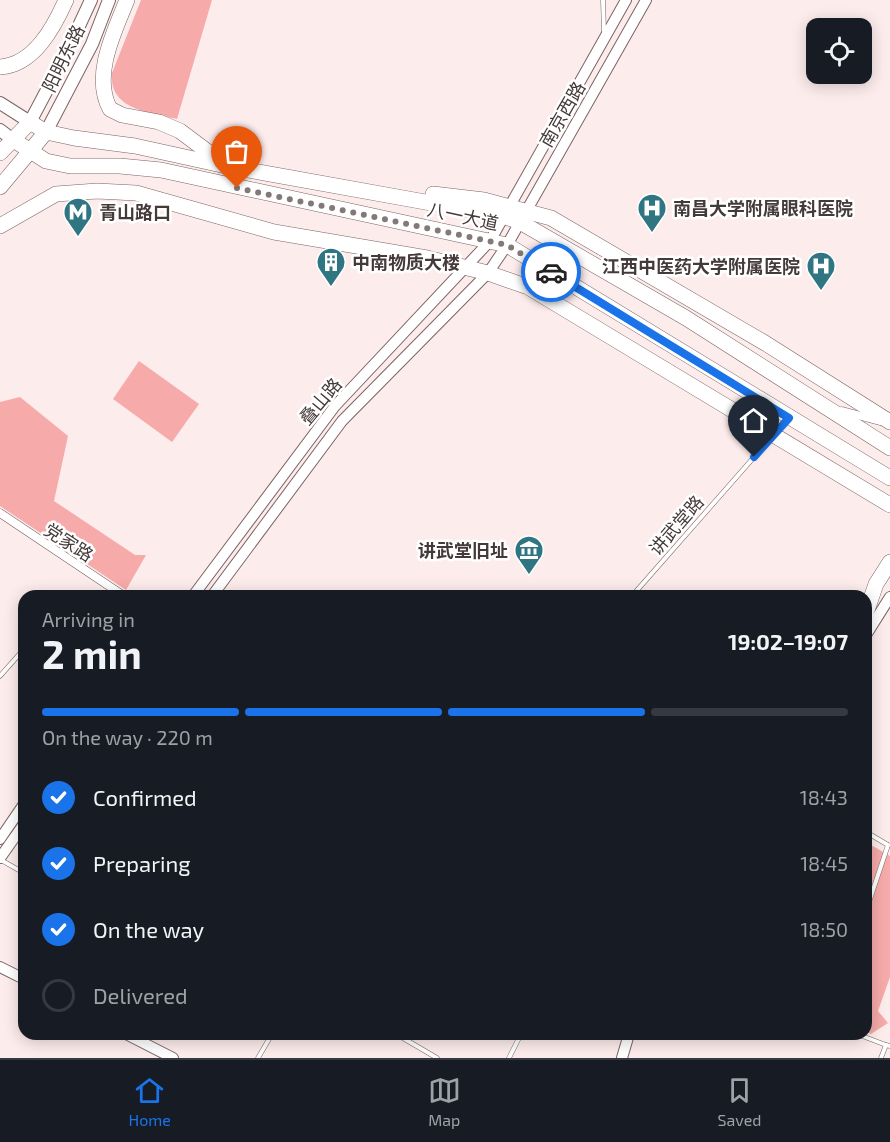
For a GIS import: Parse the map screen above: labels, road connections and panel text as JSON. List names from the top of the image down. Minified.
{"streets":{"highway":["八一大道"],"main road":["阳明东路","南京西路","叠山路"],"street":["党家路"],"lane":["讲武堂路"]},"crossings":[["阳明东路","八一大道"],["南京西路","八一大道"],["南京西路","叠山路"],["八一大道","叠山路"]],"places":{"hospital":["南昌大学附属眼科医院","江西中医药大学附属医院"],"metro station":["青山路口"],"building":["中南物质大楼"],"museum":["讲武堂旧址"]},"page":{"heading":["2 min","Arriving in","19:02–19:07"],"bar":"On the way · 220 m","list":[["Confirmed","18:43"],["Preparing","18:45"],["On the way","18:50"],"Delivered"],"tabs":["Home","Map","Saved"]}}
